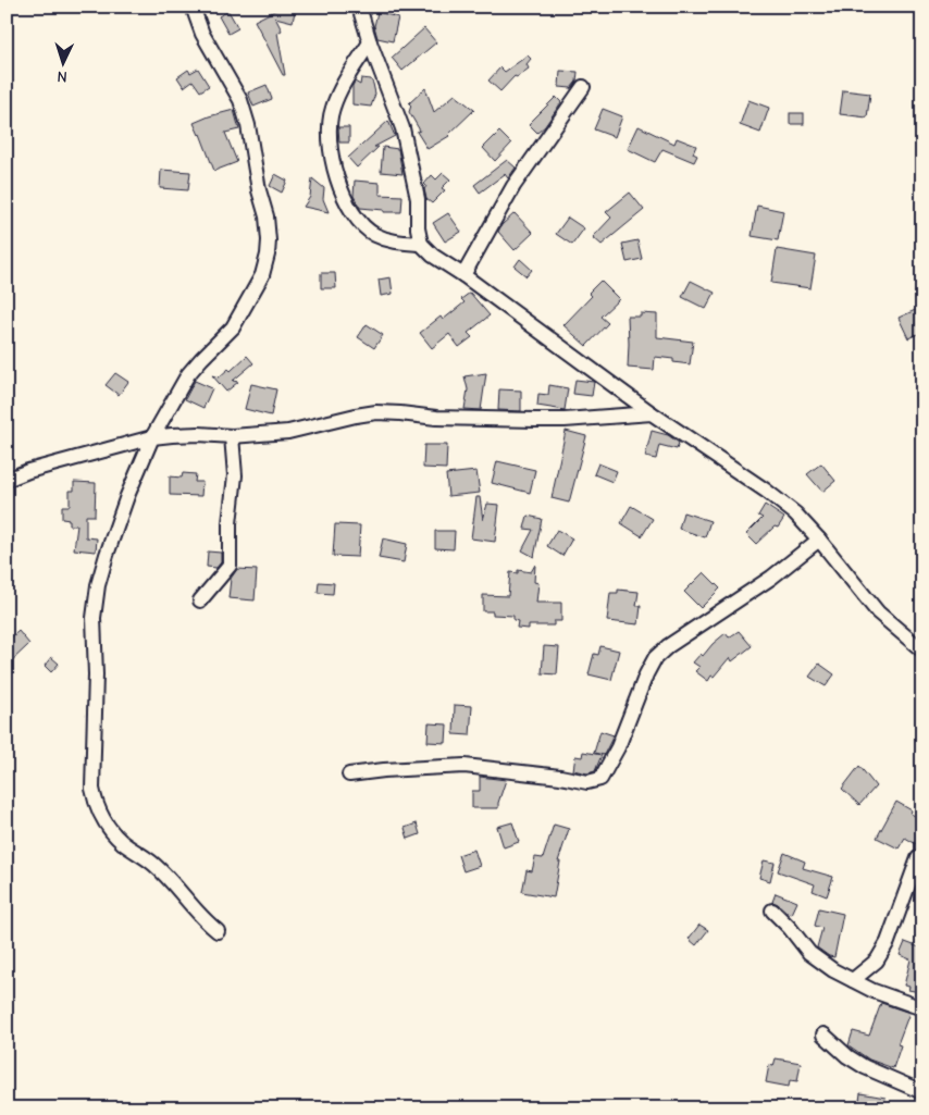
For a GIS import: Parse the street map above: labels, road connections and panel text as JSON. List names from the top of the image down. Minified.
{"north":"bottom"}
